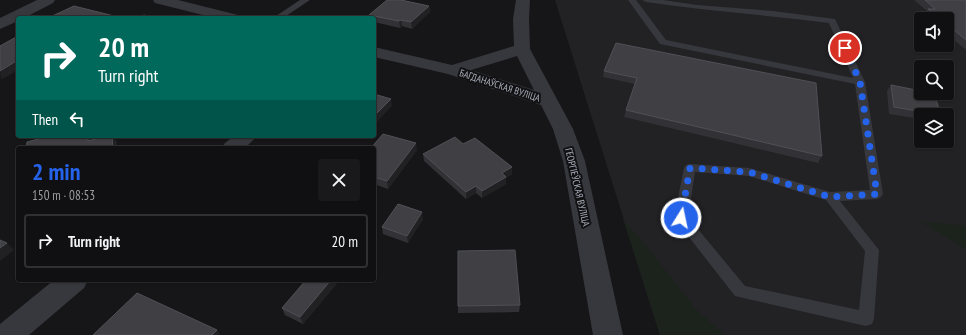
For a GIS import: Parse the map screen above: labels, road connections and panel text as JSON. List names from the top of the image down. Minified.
{"streets":{"street":["БАГДАНАЎСКАЯ ВУЛІЦА","ГЕОРГІЕЎСКАЯ ВУЛІЦА"]},"crossings":[["БАГДАНАЎСКАЯ ВУЛІЦА","ГЕОРГІЕЎСКАЯ ВУЛІЦА"]],"page":{"turn":["20 m","Turn right"],"then":"Then","heading":["2 min","150 m · 08:53"],"list":[{"name":"Turn right","value":"20 m"}]}}
